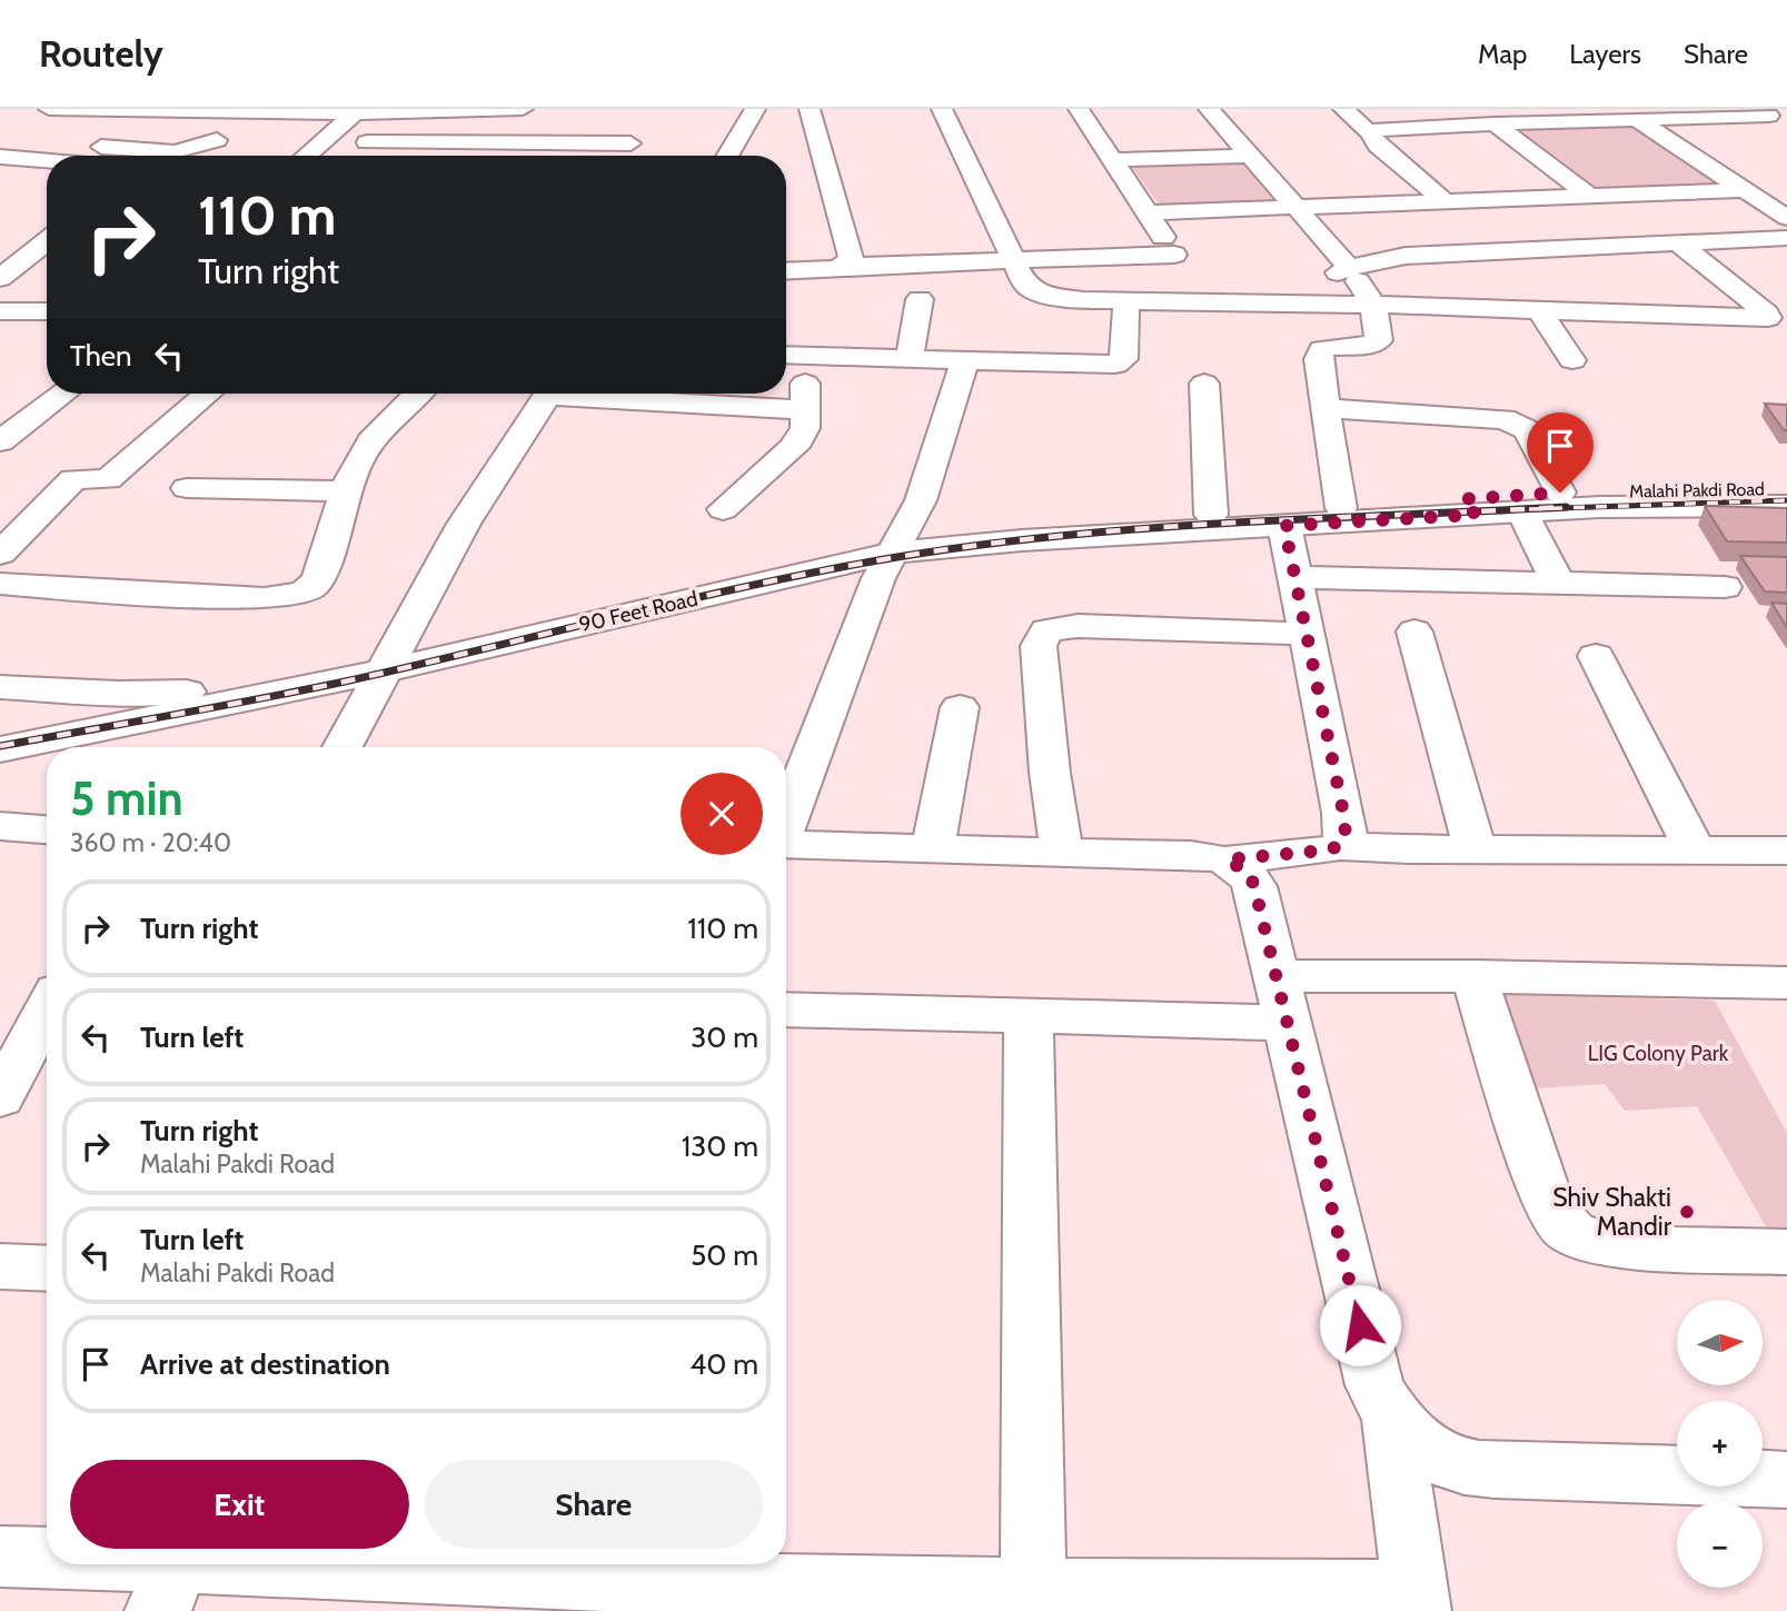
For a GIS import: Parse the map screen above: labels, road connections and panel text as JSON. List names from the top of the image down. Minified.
{"streets":{"street":["Malahi Pakdi Road","90 Feet Road"]},"crossings":[["Malahi Pakdi Road","90 Feet Road"]],"parks":["LIG Colony Park"],"places":["Shiv Shakti Mandir"],"north":"right","page":{"header":"Routely","nav":["Map","Layers","Share"],"turn":["110 m","Turn right"],"then":"Then","heading":["5 min","360 m · 20:40"],"list":[{"name":"Turn right","value":"110 m"},{"name":"Turn left","value":"30 m"},{"name":"Turn right","note":"Malahi Pakdi Road","value":"130 m"},{"name":"Turn left","note":"Malahi Pakdi Road","value":"50 m"},{"name":"Arrive at destination","value":"40 m"}],"map_buttons":["+","−"],"buttons":["Exit","Share"]}}
